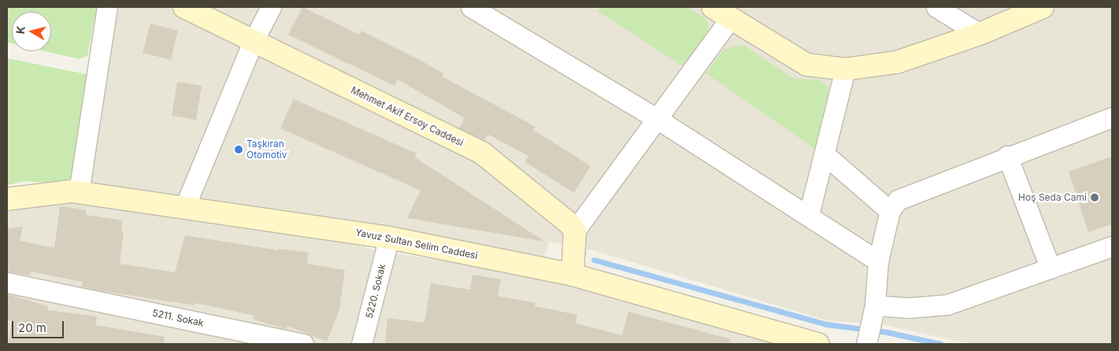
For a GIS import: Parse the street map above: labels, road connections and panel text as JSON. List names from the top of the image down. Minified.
{"streets":{"street":["Mehmet Akif Ersoy Caddesi","Yavuz Sultan Selim Caddesi","5220. Sokak","5211. Sokak"]},"crossings":[["Yavuz Sultan Selim Caddesi","5220. Sokak"]],"places":["Taşkıran Otomotiv","Hoş Seda Cami"],"scale_bar":"20 m","north":"left"}
